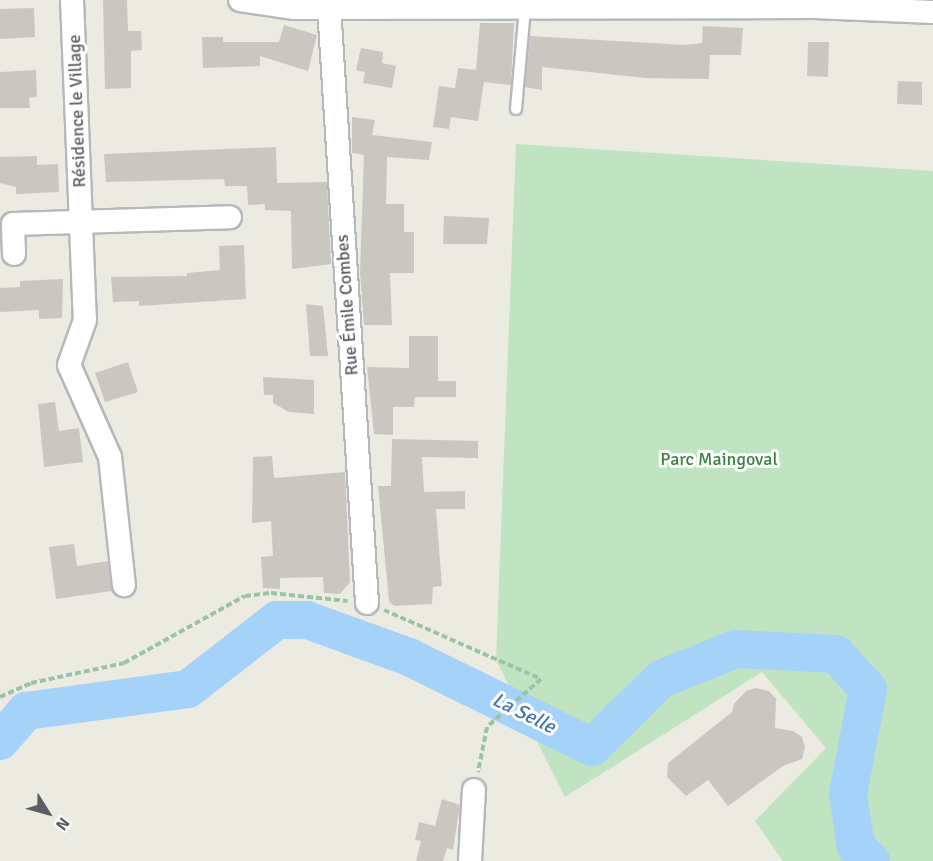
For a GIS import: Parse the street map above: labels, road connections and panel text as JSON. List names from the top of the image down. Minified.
{"streets":{"street":["Résidence le Village","Rue Émile Combes"]},"water":["La Selle"],"parks":["Parc Maingoval"],"north":"bottom right"}
